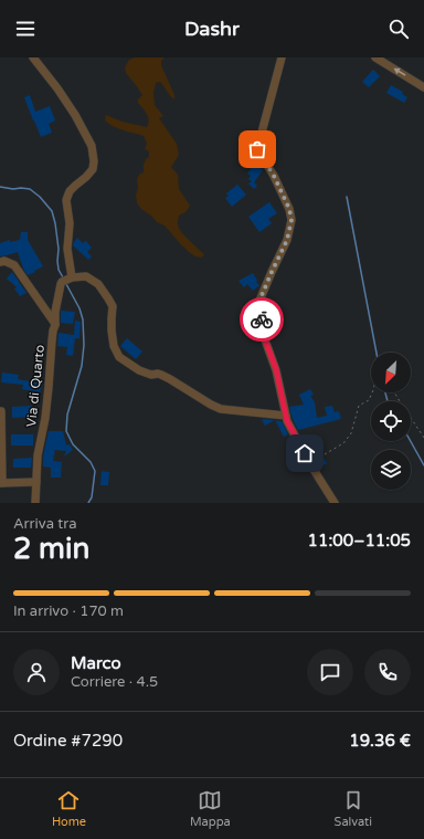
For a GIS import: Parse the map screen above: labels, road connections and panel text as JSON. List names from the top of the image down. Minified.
{"streets":{"street":["Via di Quarto"]},"north":"bottom left","page":{"header":"Dashr","heading":["2 min","Arriva tra","11:00–11:05"],"panel":["Marco","Corriere · 4.5","Ordine #7290","19.36 €"],"bar":"In arrivo · 170 m","tabs":["Home","Mappa","Salvati"]}}
